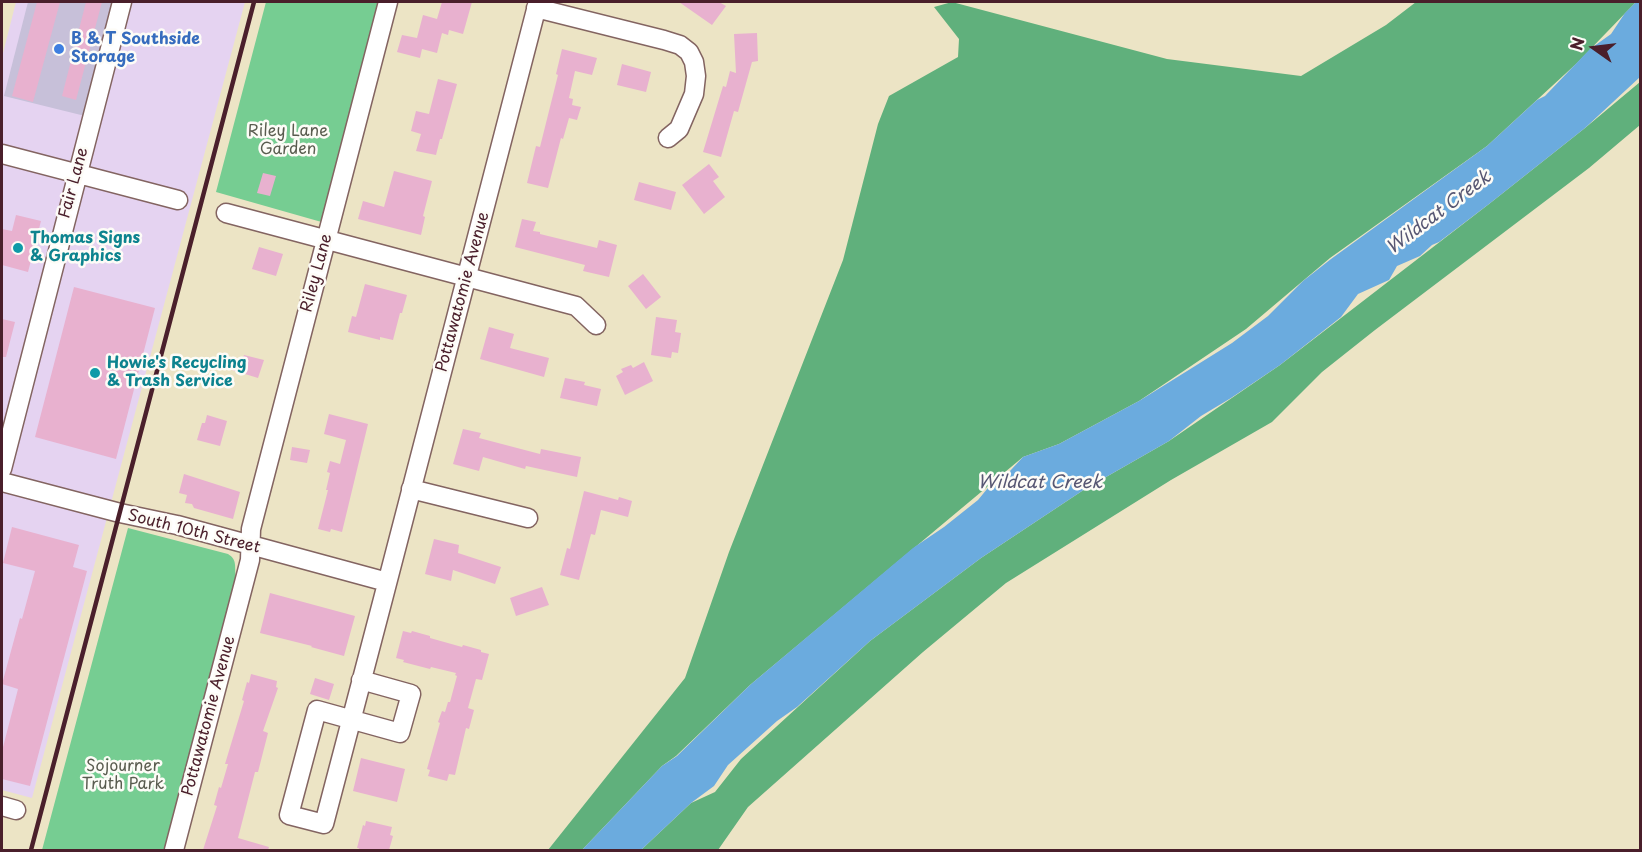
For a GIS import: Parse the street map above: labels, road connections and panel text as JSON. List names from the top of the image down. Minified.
{"streets":{"street":["Fair Lane","Riley Lane","Pottawatomie Avenue","South 10th Street"]},"crossings":[["Riley Lane","Pottawatomie Avenue"],["Riley Lane","South 10th Street"],["Pottawatomie Avenue","South 10th Street"]],"water":["Wildcat Creek"],"parks":["Riley Lane Garden","Sojourner Truth Park"],"places":["B & T Southside Storage","Thomas Signs & Graphics","Howie's Recycling & Trash Service"],"north":"left"}
